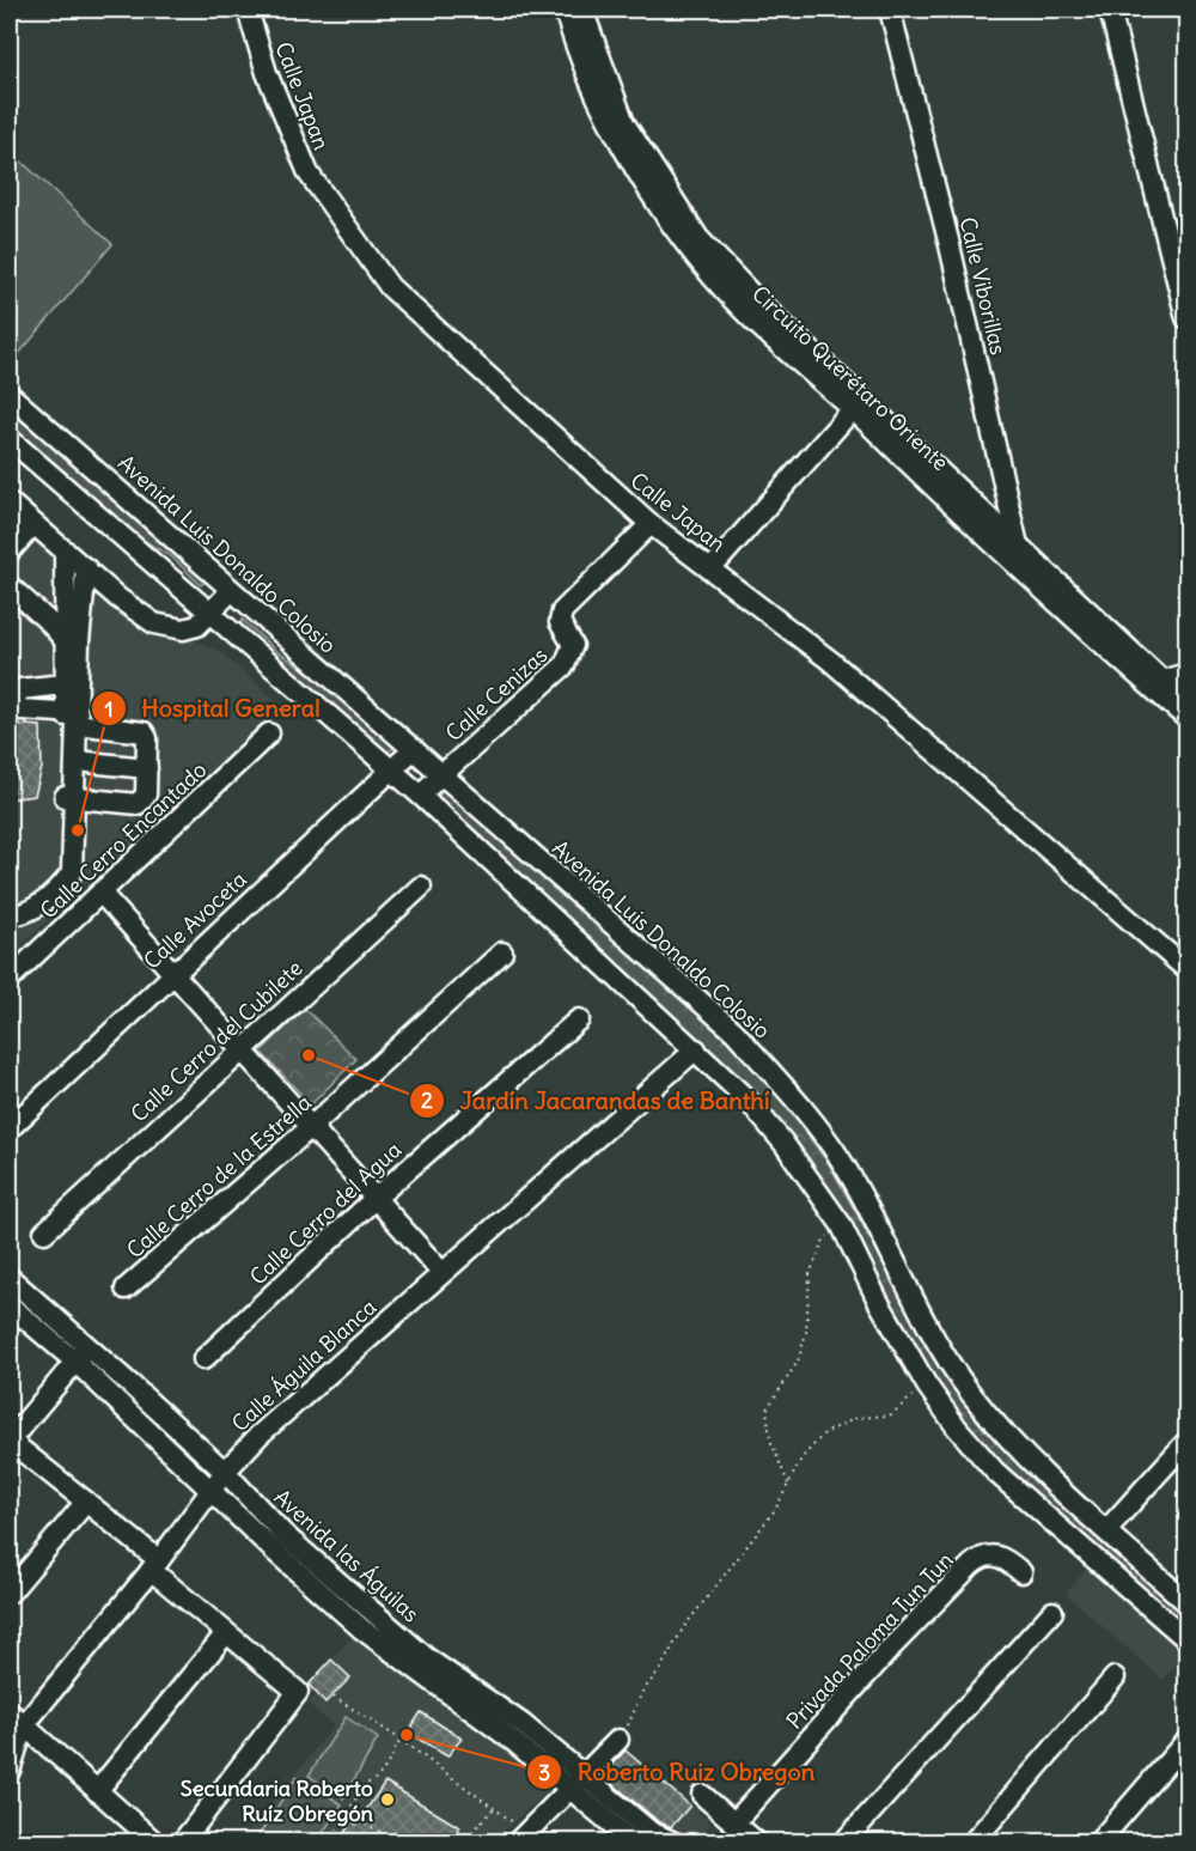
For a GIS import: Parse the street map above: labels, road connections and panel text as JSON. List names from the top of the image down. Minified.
{"streets":{"street":["Calle Japan","Calle Viborillas","Circuito Querétaro Oriente","Avenida Luis Donaldo Colosio","Calle Cenizas","Calle Cerro Encantado","Calle Avoceta","Calle Cerro del Cubilete","Calle Cerro de la Estrella","Calle Cerro del Agua","Calle Águila Blanca","Avenida las Águilas","Privada Paloma Tun Tun"]},"crossings":[["Calle Japan","Calle Cenizas"],["Calle Viborillas","Circuito Querétaro Oriente"],["Avenida Luis Donaldo Colosio","Calle Cenizas"],["Avenida Luis Donaldo Colosio","Calle Avoceta"],["Calle Águila Blanca","Avenida las Águilas"]],"places":["Hospital General","Jardín Jacarandas de Banthí","Roberto Ruiz Obregon","Secundaria Roberto Ruíz Obregón"]}
